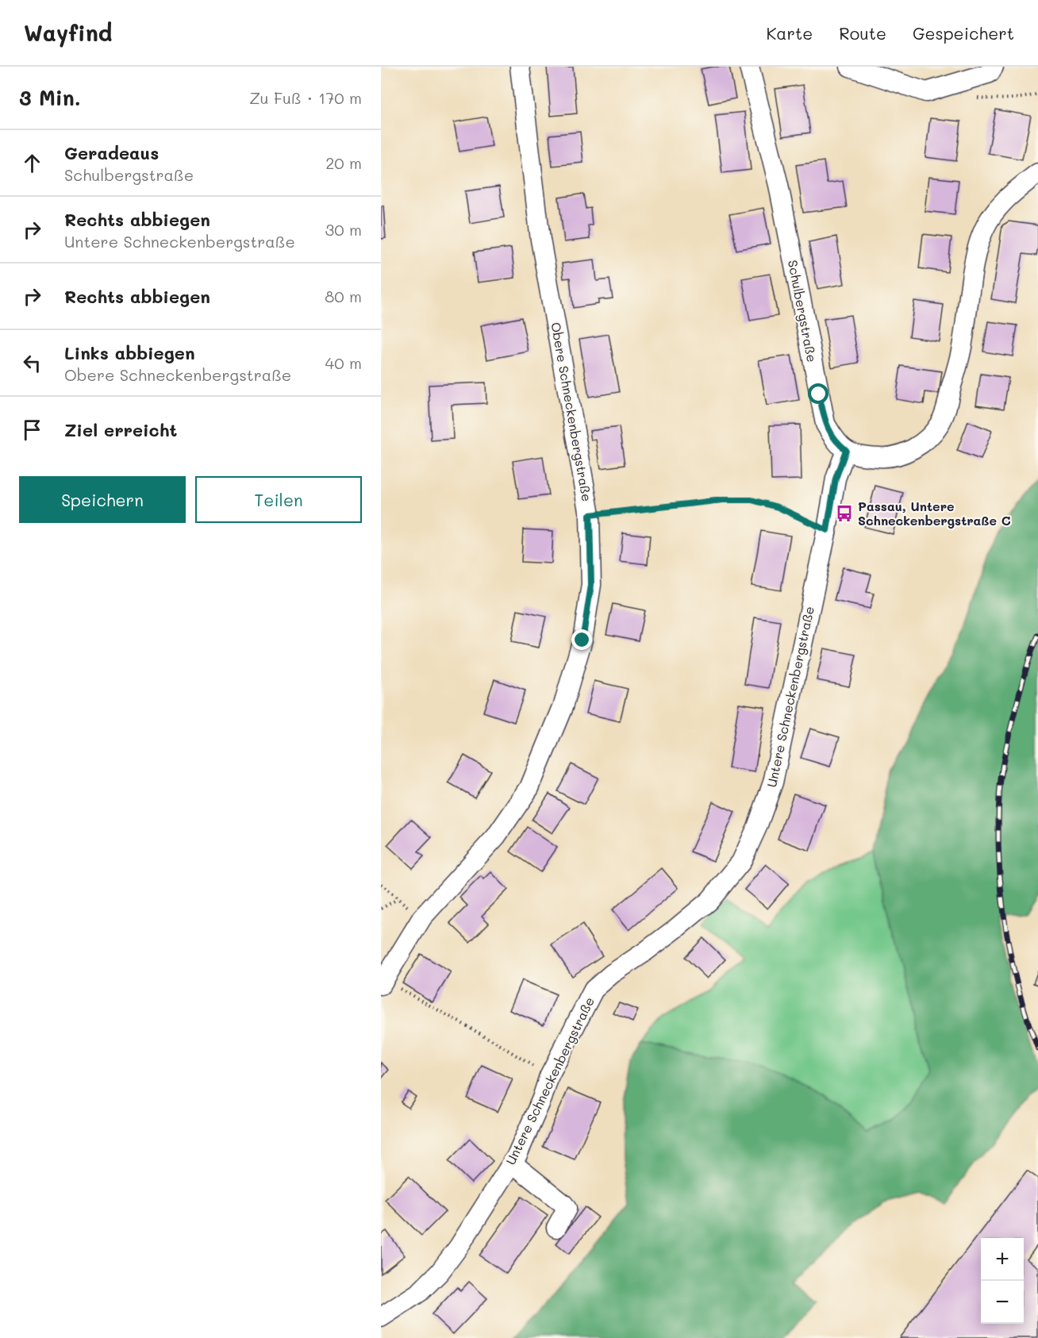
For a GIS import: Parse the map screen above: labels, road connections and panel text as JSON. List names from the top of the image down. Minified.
{"streets":{"street":["Schulbergstraße","Obere Schneckenbergstraße","Untere Schneckenbergstraße"]},"crossings":[["Schulbergstraße","Untere Schneckenbergstraße"]],"places":{"bus stop":["Passau, Untere Schneckenbergstraße C"]},"page":{"header":"Wayfind","nav":["Karte","Route","Gespeichert"],"heading":["3 Min.","Zu Fuß · 170 m"],"list":[["Geradeaus","Schulbergstraße","20 m"],["Rechts abbiegen","Untere Schneckenbergstraße","30 m"],["Rechts abbiegen","80 m"],["Links abbiegen","Obere Schneckenbergstraße","40 m"],"Ziel erreicht"],"buttons":["Speichern","Teilen"],"map_buttons":["+","−"]}}
